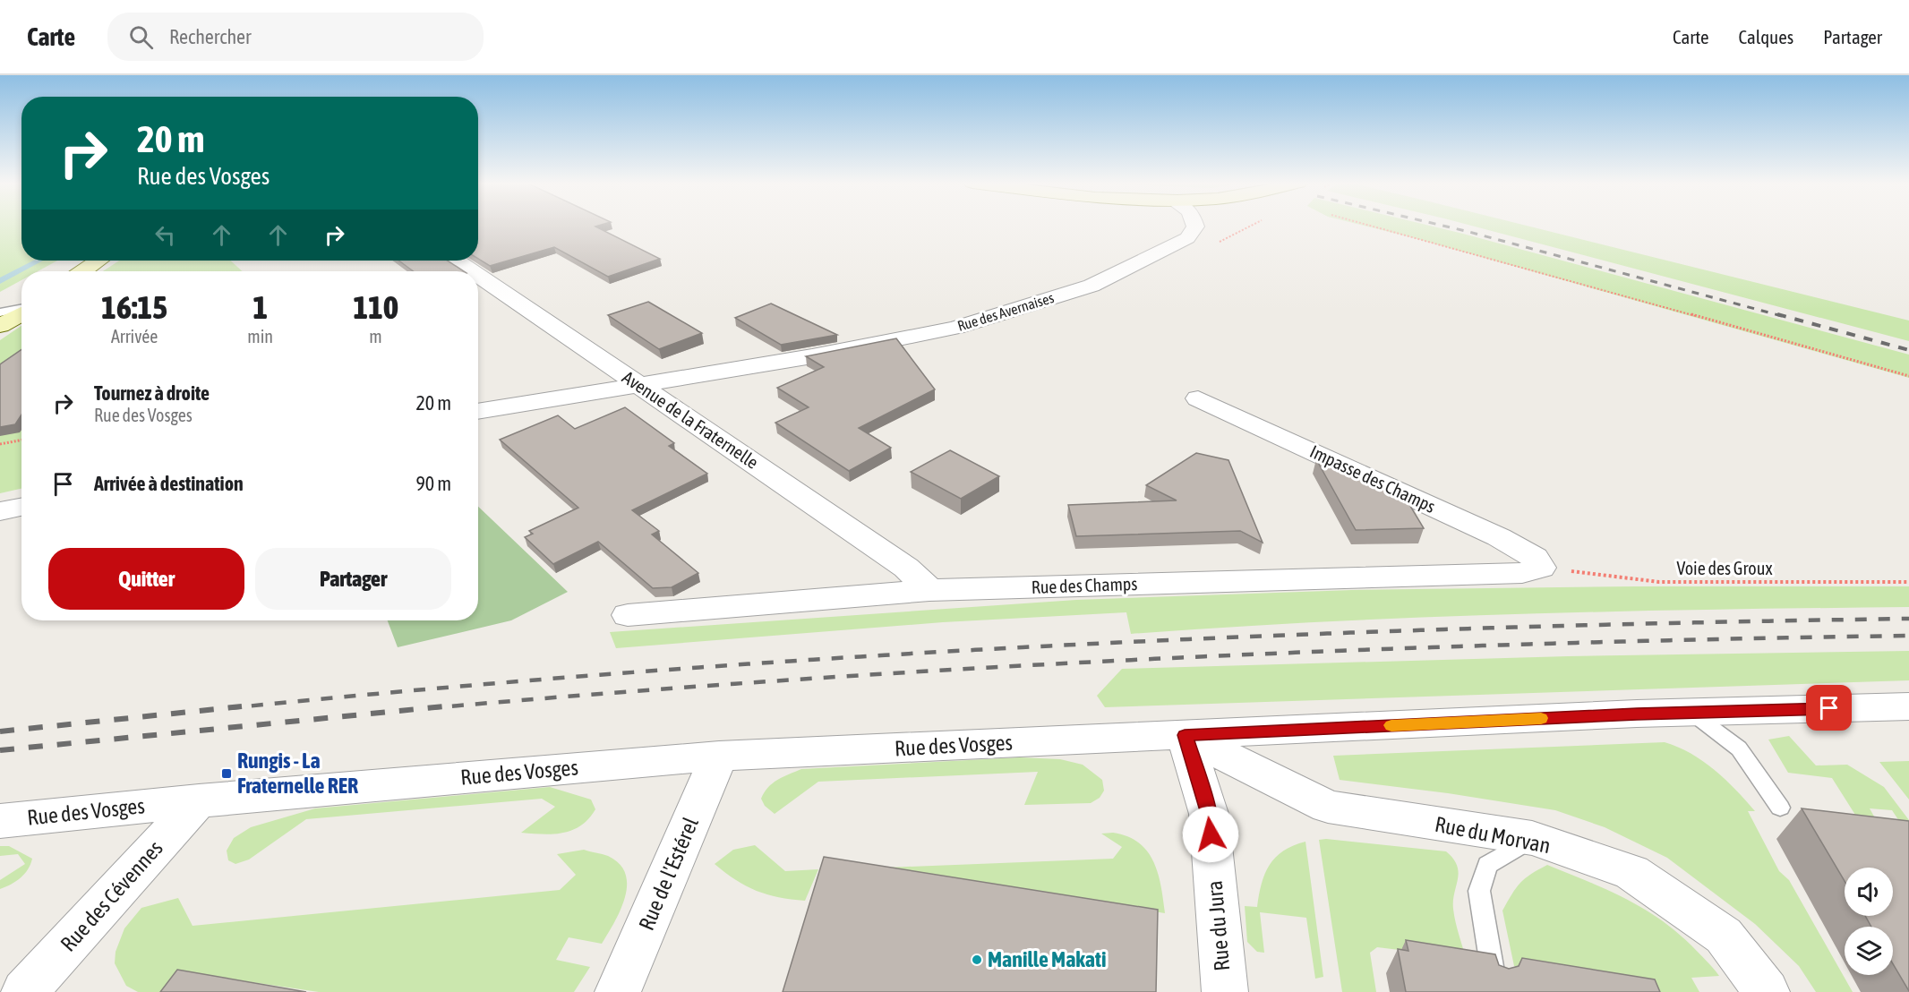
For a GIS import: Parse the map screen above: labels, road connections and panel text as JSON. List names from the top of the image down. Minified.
{"streets":{"street":["Rue des Avernaises","Avenue de la Fraternelle","Impasse des Champs","Rue des Champs","Rue des Vosges","Rue du Morvan","Rue de l'Estérel","Rue des Cévennes","Rue du Jura"],"path":["Voie des Groux"]},"crossings":[["Rue des Avernaises","Avenue de la Fraternelle"],["Avenue de la Fraternelle","Rue des Champs"],["Impasse des Champs","Voie des Groux"],["Impasse des Champs","Rue des Champs"],["Voie des Groux","Rue des Champs"],["Rue des Vosges","Rue du Morvan"],["Rue des Vosges","Rue de l'Estérel"],["Rue des Vosges","Rue des Cévennes"],["Rue des Vosges","Rue du Jura"],["Rue du Morvan","Rue du Jura"]],"places":{"transit":["Rungis - La Fraternelle RER"],"other":["Manille Makati"]},"page":{"header":"Carte","search":"Rechercher","nav":["Carte","Calques","Partager"],"turn":["20 m","Rue des Vosges"],"eta":["16:15","Arrivée","1","min","110","m"],"list":[{"name":"Tournez à droite","note":"Rue des Vosges","value":"20 m"},{"name":"Arrivée à destination","value":"90 m"}],"buttons":["Quitter","Partager"]}}
